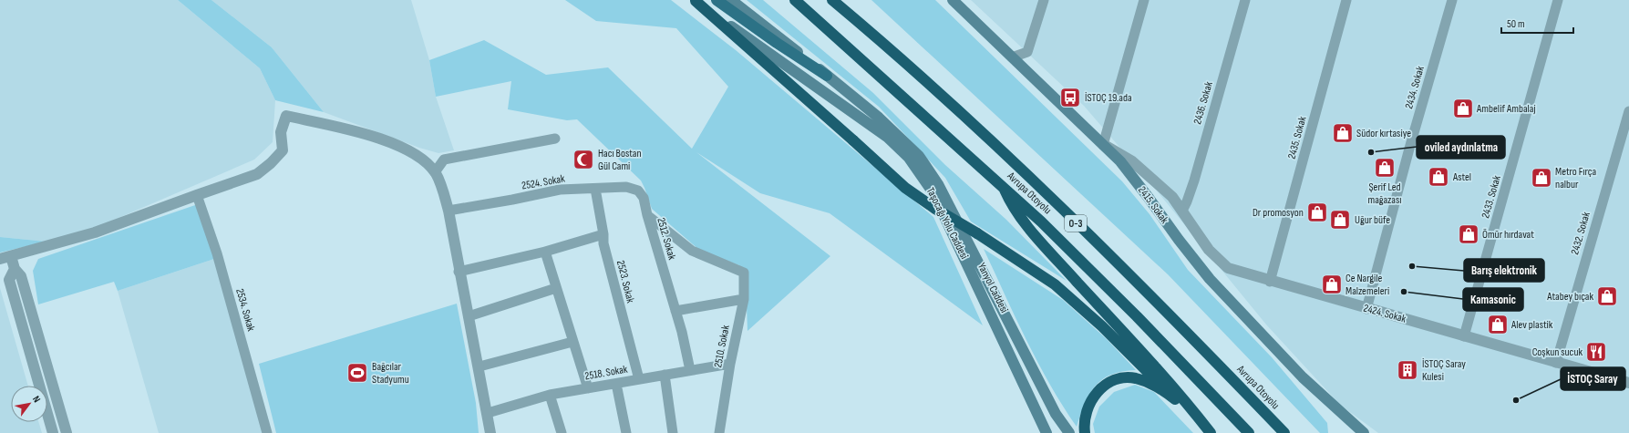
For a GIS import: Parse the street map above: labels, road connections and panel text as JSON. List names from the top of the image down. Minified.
{"streets":{"highway":["Avrupa Otoyolu","O-3"],"main road":["2415. Sokak","Taşocağı Yolu Caddesi","Yanyol Caddesi"],"street":["2434. Sokak","2436. Sokak","2435. Sokak","2524. Sokak","2433. Sokak","2432. Sokak","2512. Sokak","2523. Sokak","2534. Sokak","2424. Sokak","2510. Sokak","2518. Sokak"]},"crossings":[["2434. Sokak","2424. Sokak"],["2436. Sokak","2424. Sokak"],["2435. Sokak","2424. Sokak"],["2524. Sokak","2512. Sokak"],["2524. Sokak","2523. Sokak"],["2433. Sokak","2424. Sokak"],["2415. Sokak","2424. Sokak"],["2432. Sokak","2424. Sokak"],["2512. Sokak","2510. Sokak"],["2512. Sokak","2518. Sokak"],["2523. Sokak","2518. Sokak"],["2510. Sokak","2518. Sokak"]],"places":{"bus stop":["İSTOÇ 19.ada"],"shop":["Ambelif Ambalaj","Südor kırtasiye","Şerif Led mağazası","Astel","Metro Fırça nalbur","Dr promosyon","Uğur büfe","Ömür hırdavat","Ce Nargile Malzemeleri","Atabey bıçak","Alev plastik"],"other":["oviled aydınlatma","Barış elektronik","Kamasonic","İSTOÇ Saray"],"mosque":["Hacı Bostan Gül Cami"],"restaurant":["Coşkun sucuk"],"building":["İSTOÇ Saray Kulesi"],"sports":["Bağcılar Stadyumu"]},"scale_bar":"50 m","north":"top right"}
